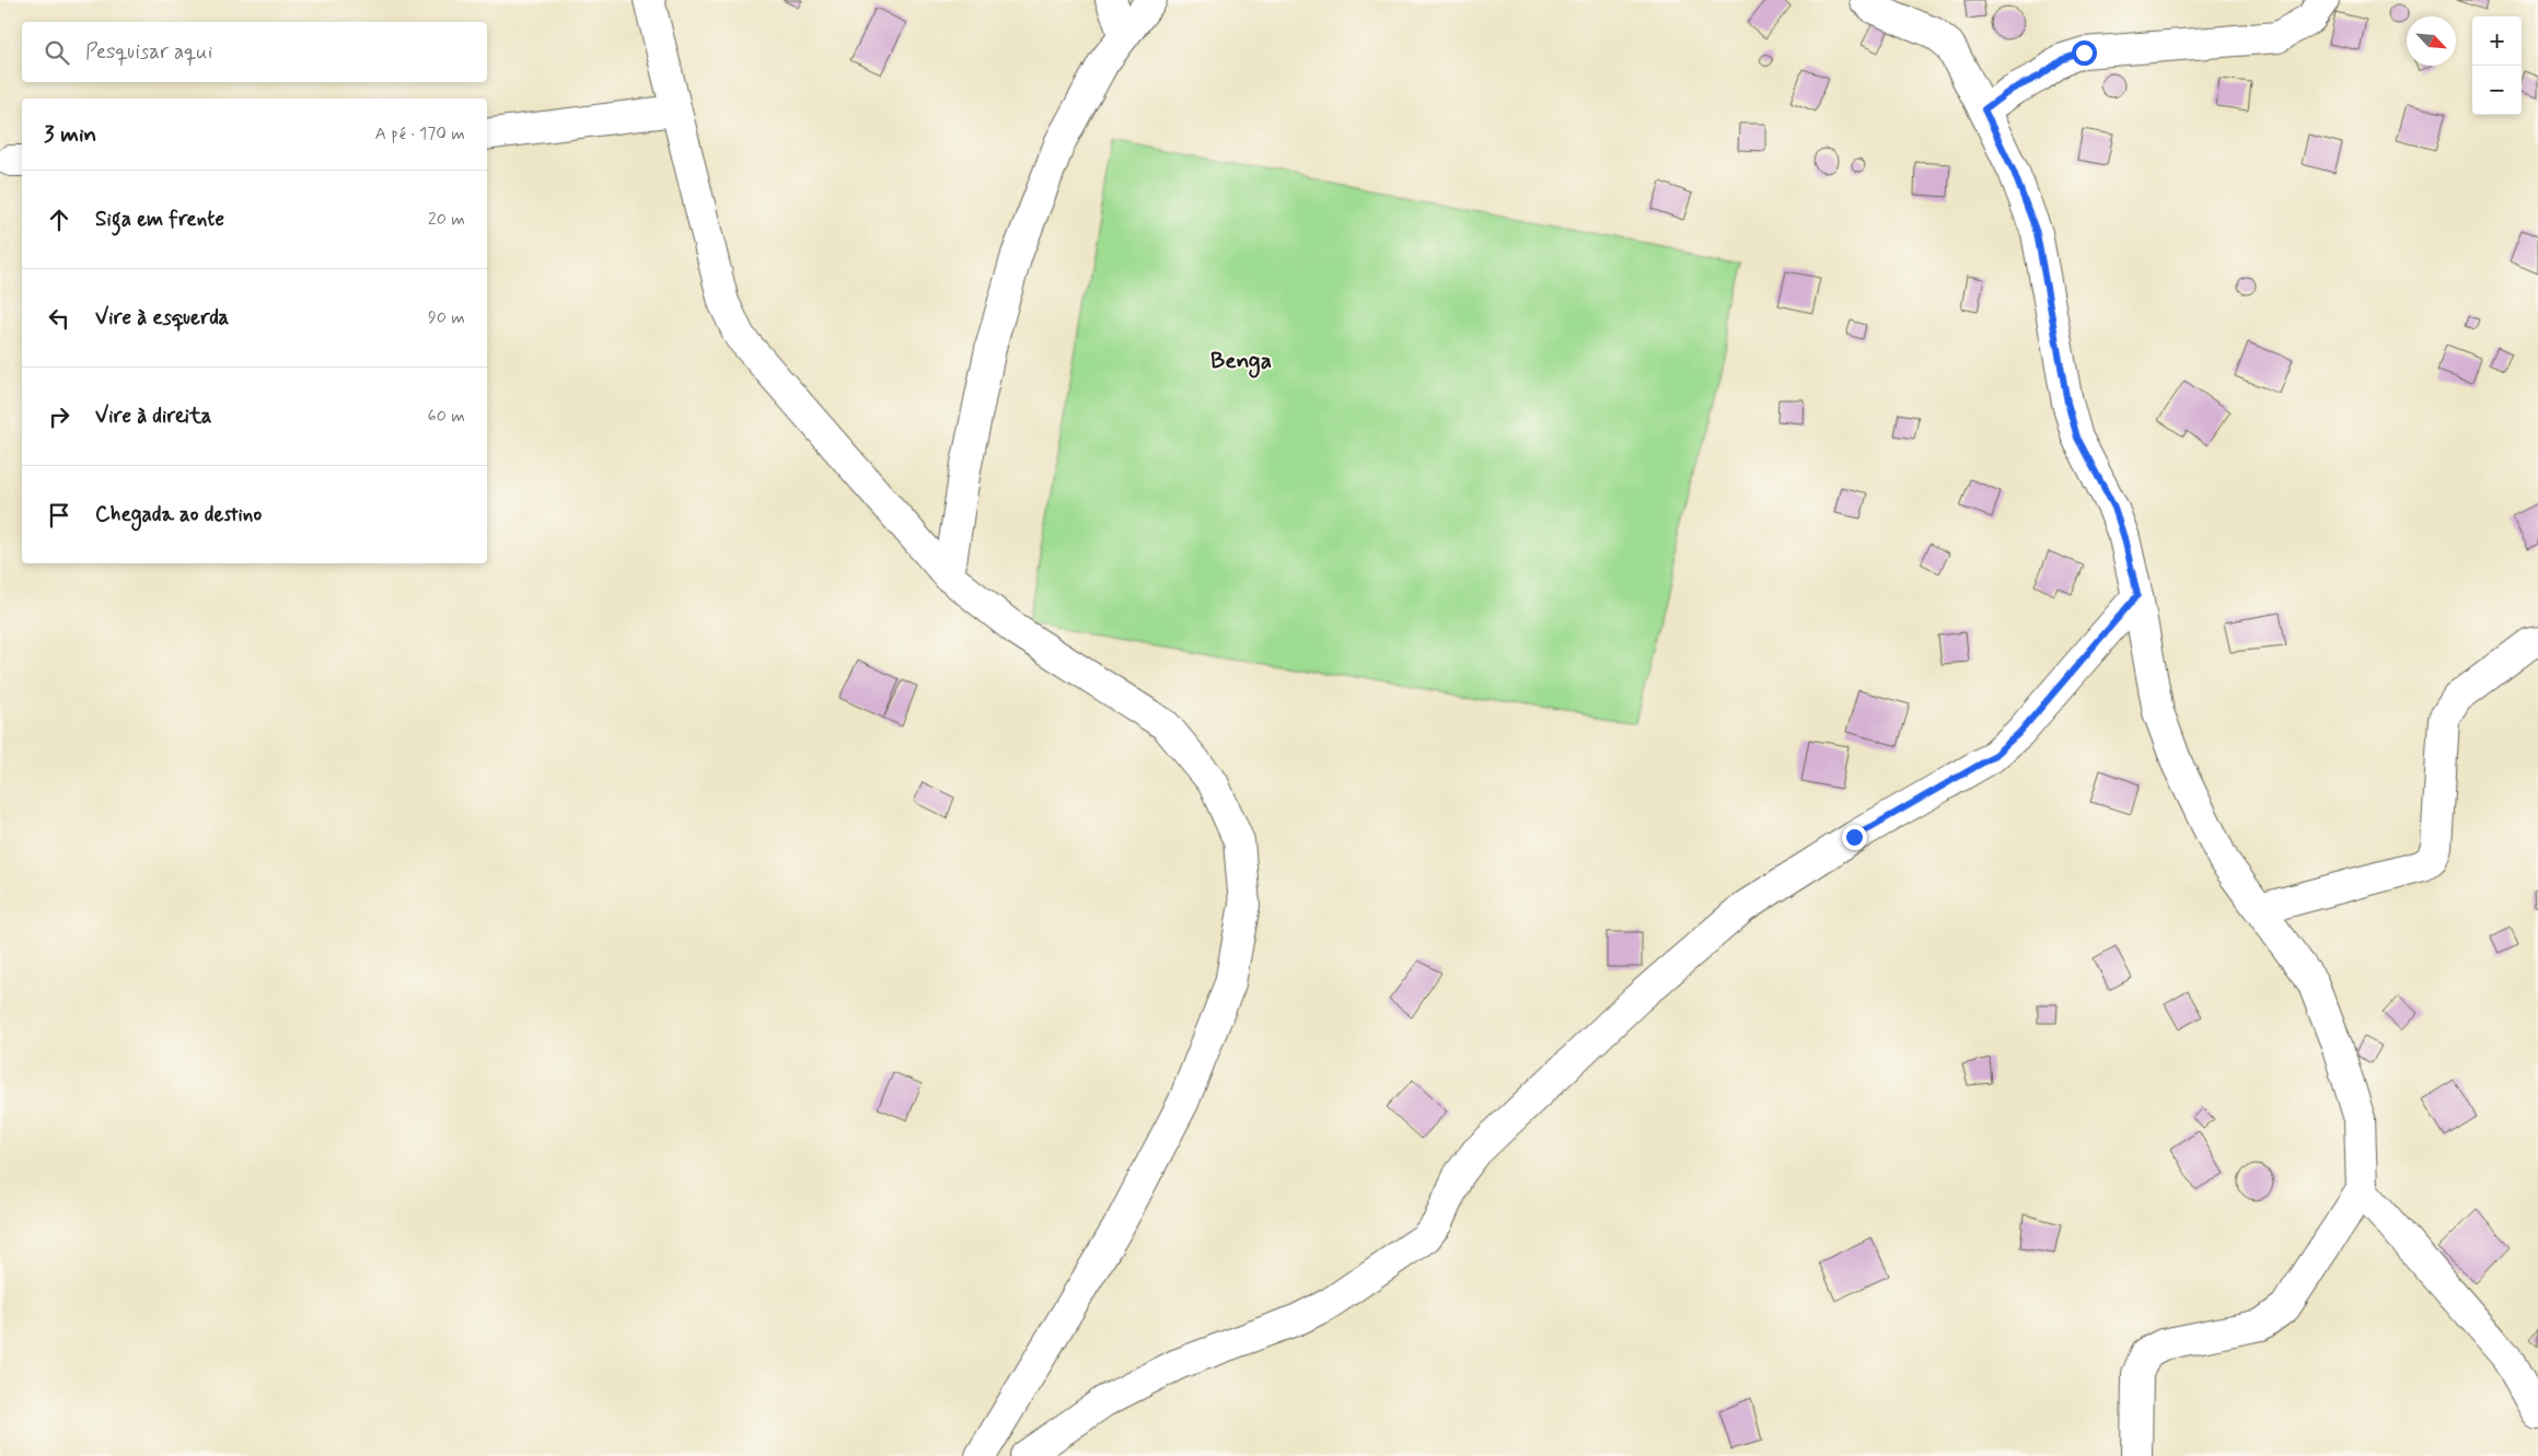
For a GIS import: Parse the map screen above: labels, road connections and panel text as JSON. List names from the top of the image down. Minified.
{"districts":["Benga"],"north":"bottom right","page":{"map_buttons":["+","−"],"search":"Pesquisar aqui","heading":["3 min","A pé · 170 m"],"list":[["Siga em frente","20 m"],["Vire à esquerda","90 m"],["Vire à direita","60 m"],"Chegada ao destino"]}}
